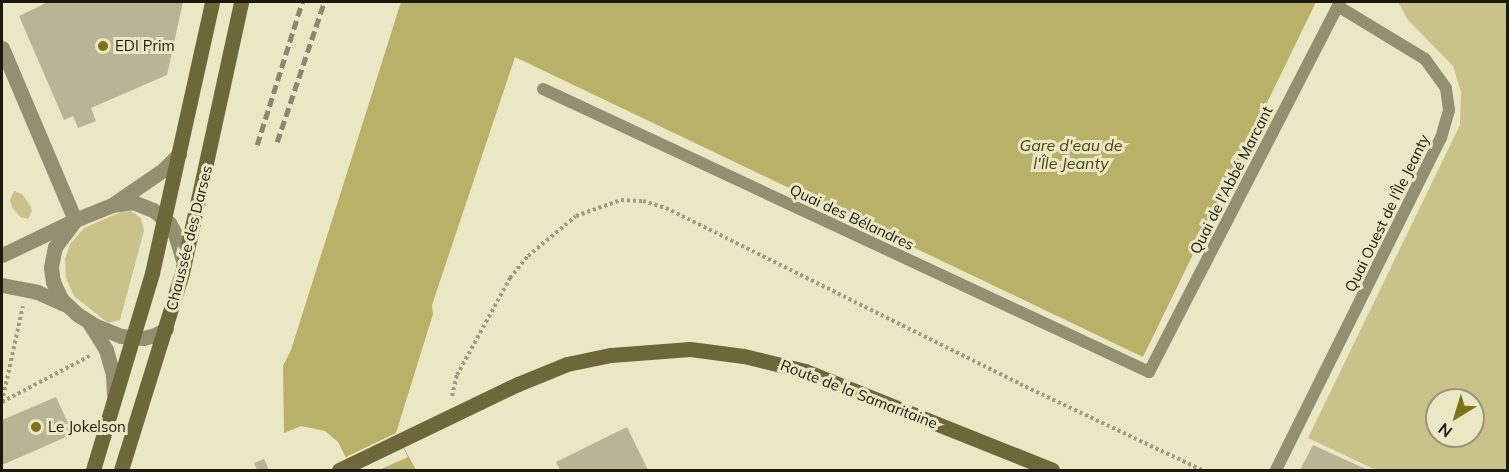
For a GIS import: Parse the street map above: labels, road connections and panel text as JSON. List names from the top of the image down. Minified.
{"streets":{"main road":["Chaussée des Darses","Route de la Samaritaine"],"lane":["Quai de l'Abbé Marcant","Quai Ouest de l'Île Jeanty","Quai des Bélandres"]},"crossings":[["Quai de l'Abbé Marcant","Quai Ouest de l'Île Jeanty"],["Quai de l'Abbé Marcant","Quai des Bélandres"]],"water":["Gare d'eau de l'Île Jeanty"],"places":["EDI Prim","Le Jokelson"],"north":"bottom left"}
